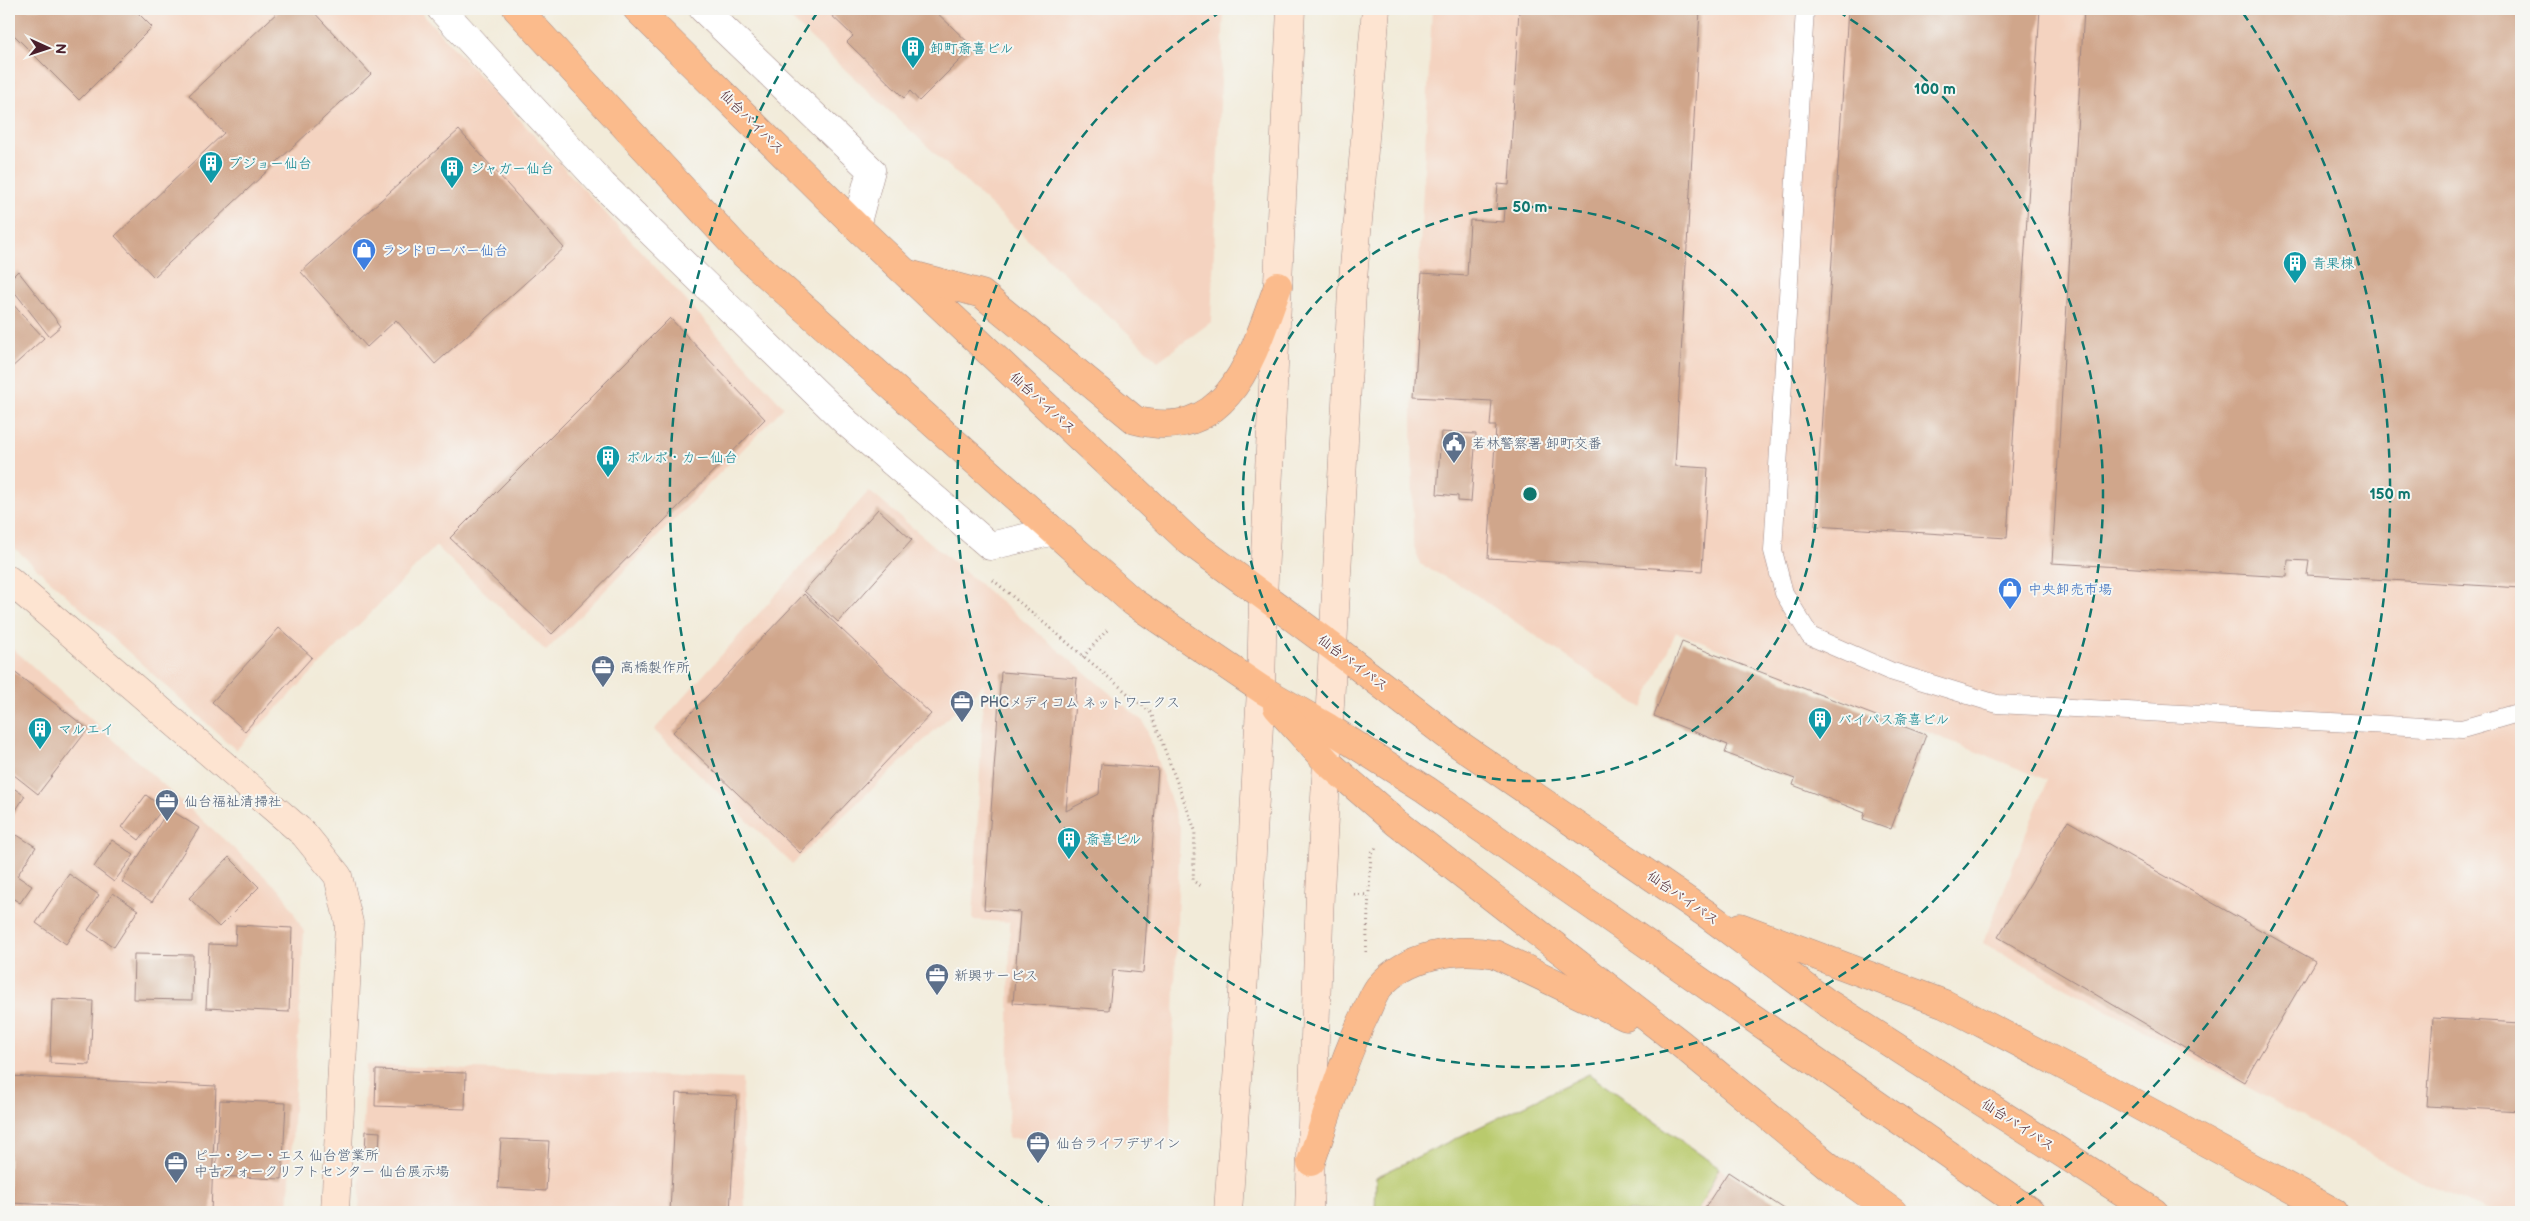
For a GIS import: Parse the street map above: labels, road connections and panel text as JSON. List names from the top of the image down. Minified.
{"streets":{"highway":["仙台バイパス"]},"places":{"building":["卸町斎喜ビル","プジョー仙台","ジャガー仙台","青果棟","ボルボ・カー仙台","バイパス斎喜ビル","マルエイ","斎喜ビル"],"shop":["ランドローバー仙台","中央卸売市場"],"public building":["若林警察署 卸町交番"],"office":["高橋製作所","PHCメディコム ネットワークス","仙台福祉清掃社","新興サービス","仙台ライフデザイン","ピー・シー・エス 仙台営業所 中古フォークリフトセンター 仙台展示場"]},"north":"right","rings":["100 m","50 m","150 m"]}
